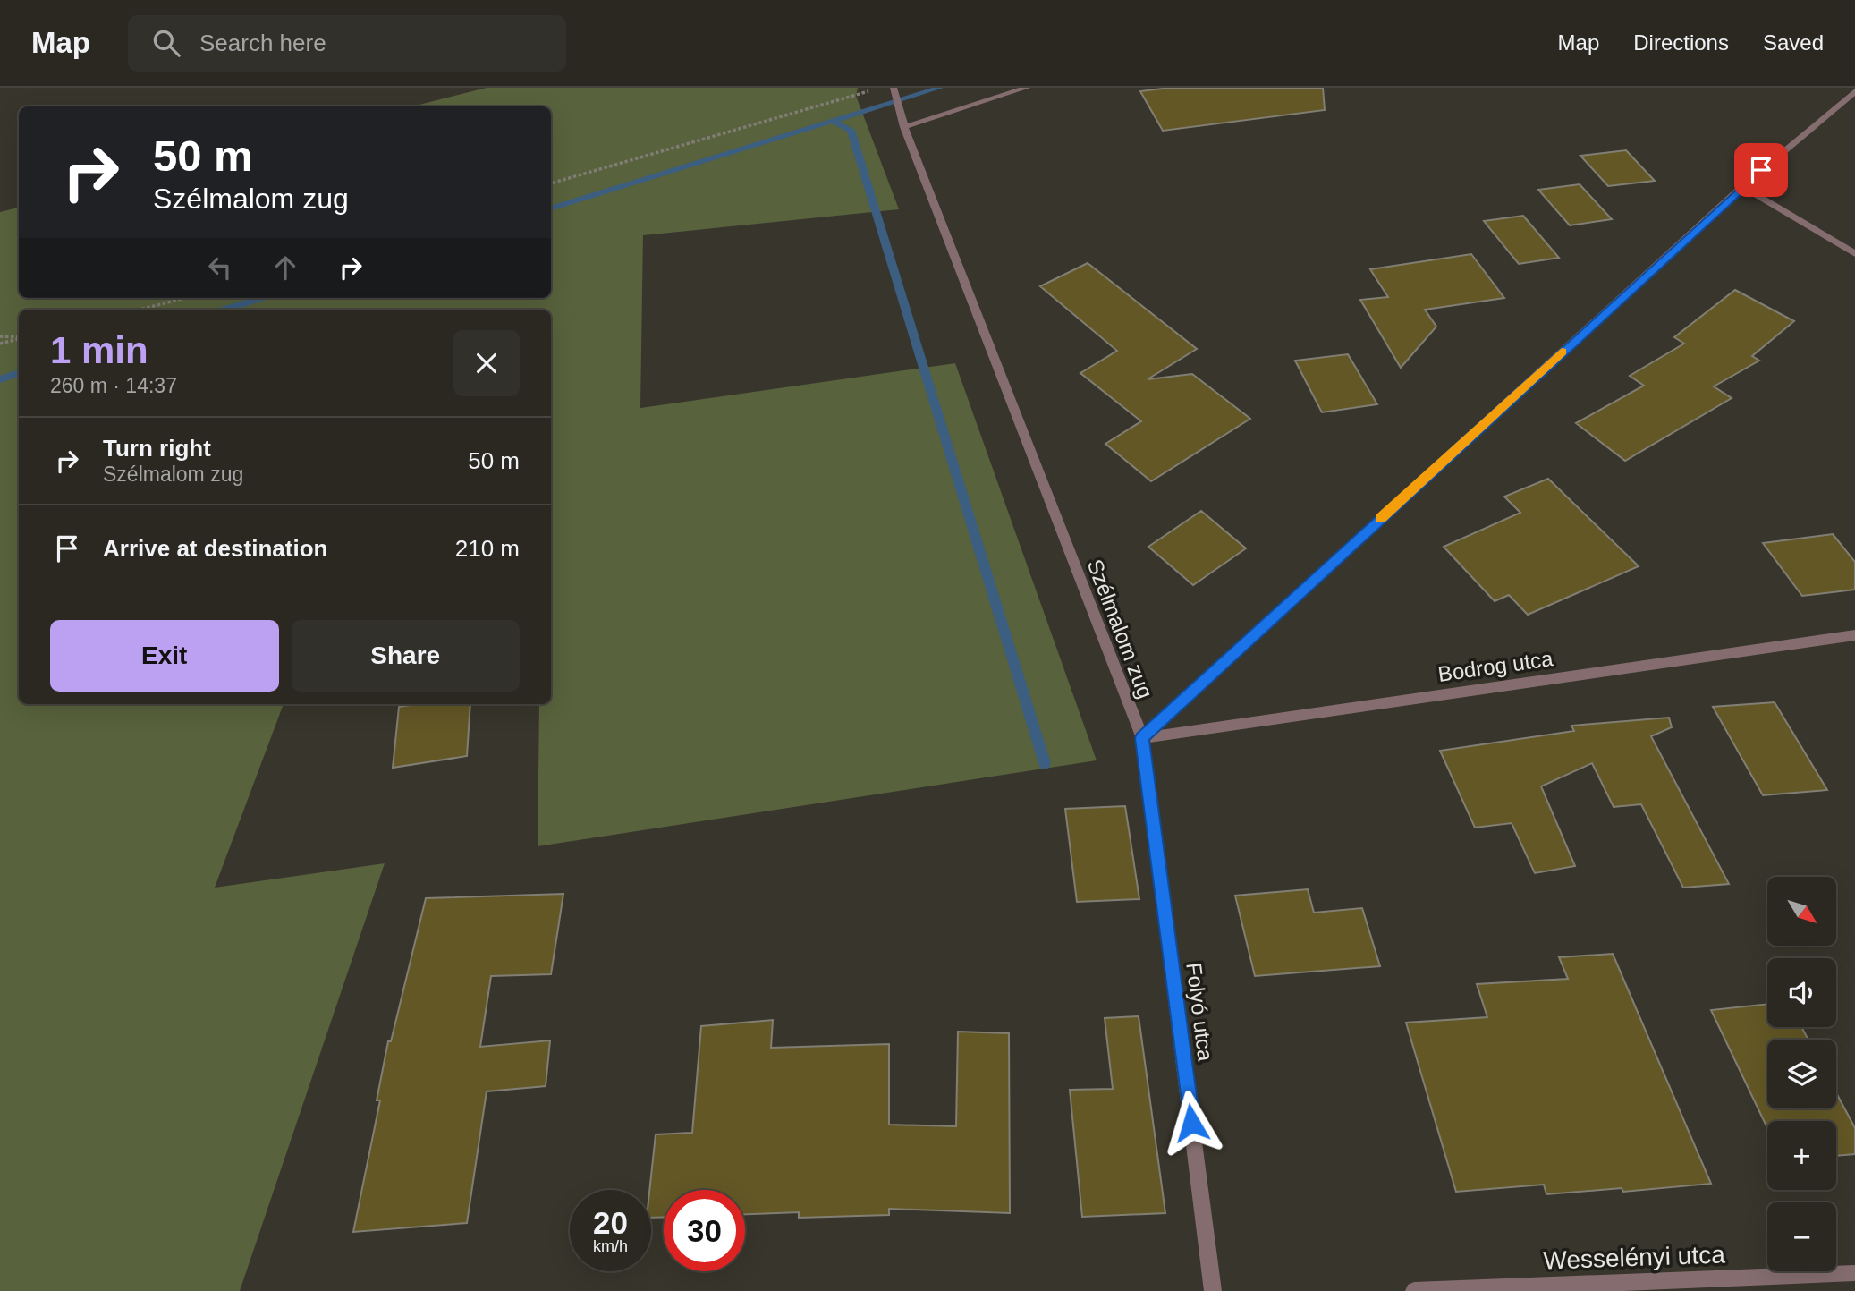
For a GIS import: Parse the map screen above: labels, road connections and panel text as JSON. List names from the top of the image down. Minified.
{"streets":{"street":["Szélmalom zug","Bodrog utca","Folyó utca","Wesselényi utca"]},"crossings":[["Szélmalom zug","Bodrog utca"],["Szélmalom zug","Folyó utca"],["Bodrog utca","Folyó utca"]],"north":"bottom right","page":{"header":"Map","search":"Search here","nav":["Map","Directions","Saved"],"turn":["50 m","Szélmalom zug"],"heading":["1 min","260 m · 14:37"],"list":[{"name":"Turn right","note":"Szélmalom zug","value":"50 m"},{"name":"Arrive at destination","value":"210 m"}],"buttons":["Exit","Share"],"map_buttons":["+","−"],"speed":"20 km/h","limit":"30"}}
